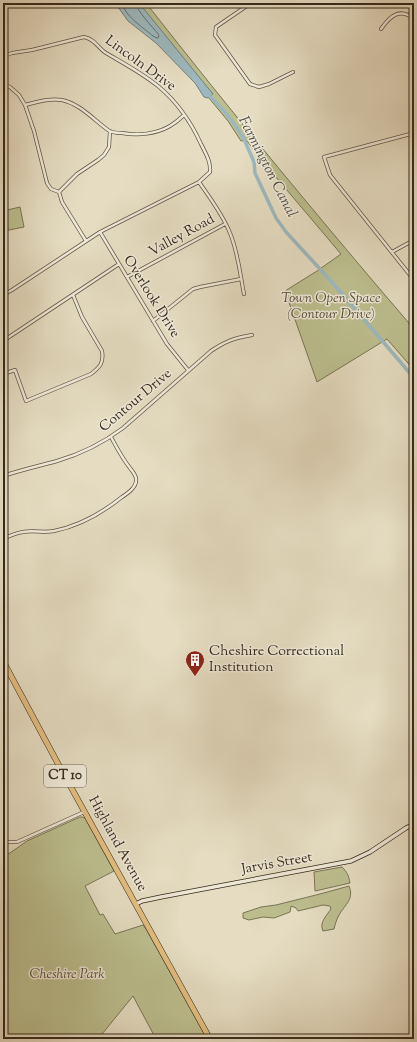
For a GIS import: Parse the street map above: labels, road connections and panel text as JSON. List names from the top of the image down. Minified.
{"streets":{"highway":["CT 10","Highland Avenue"],"street":["Lincoln Drive","Valley Road","Overlook Drive","Contour Drive","Jarvis Street"]},"crossings":[["Valley Road","Overlook Drive"],["Overlook Drive","Contour Drive"],["Highland Avenue","Jarvis Street"]],"water":["Farmington Canal"],"parks":["Town Open Space (Contour Drive)","Cheshire Park"],"places":{"building":["Cheshire Correctional Institution"]}}
